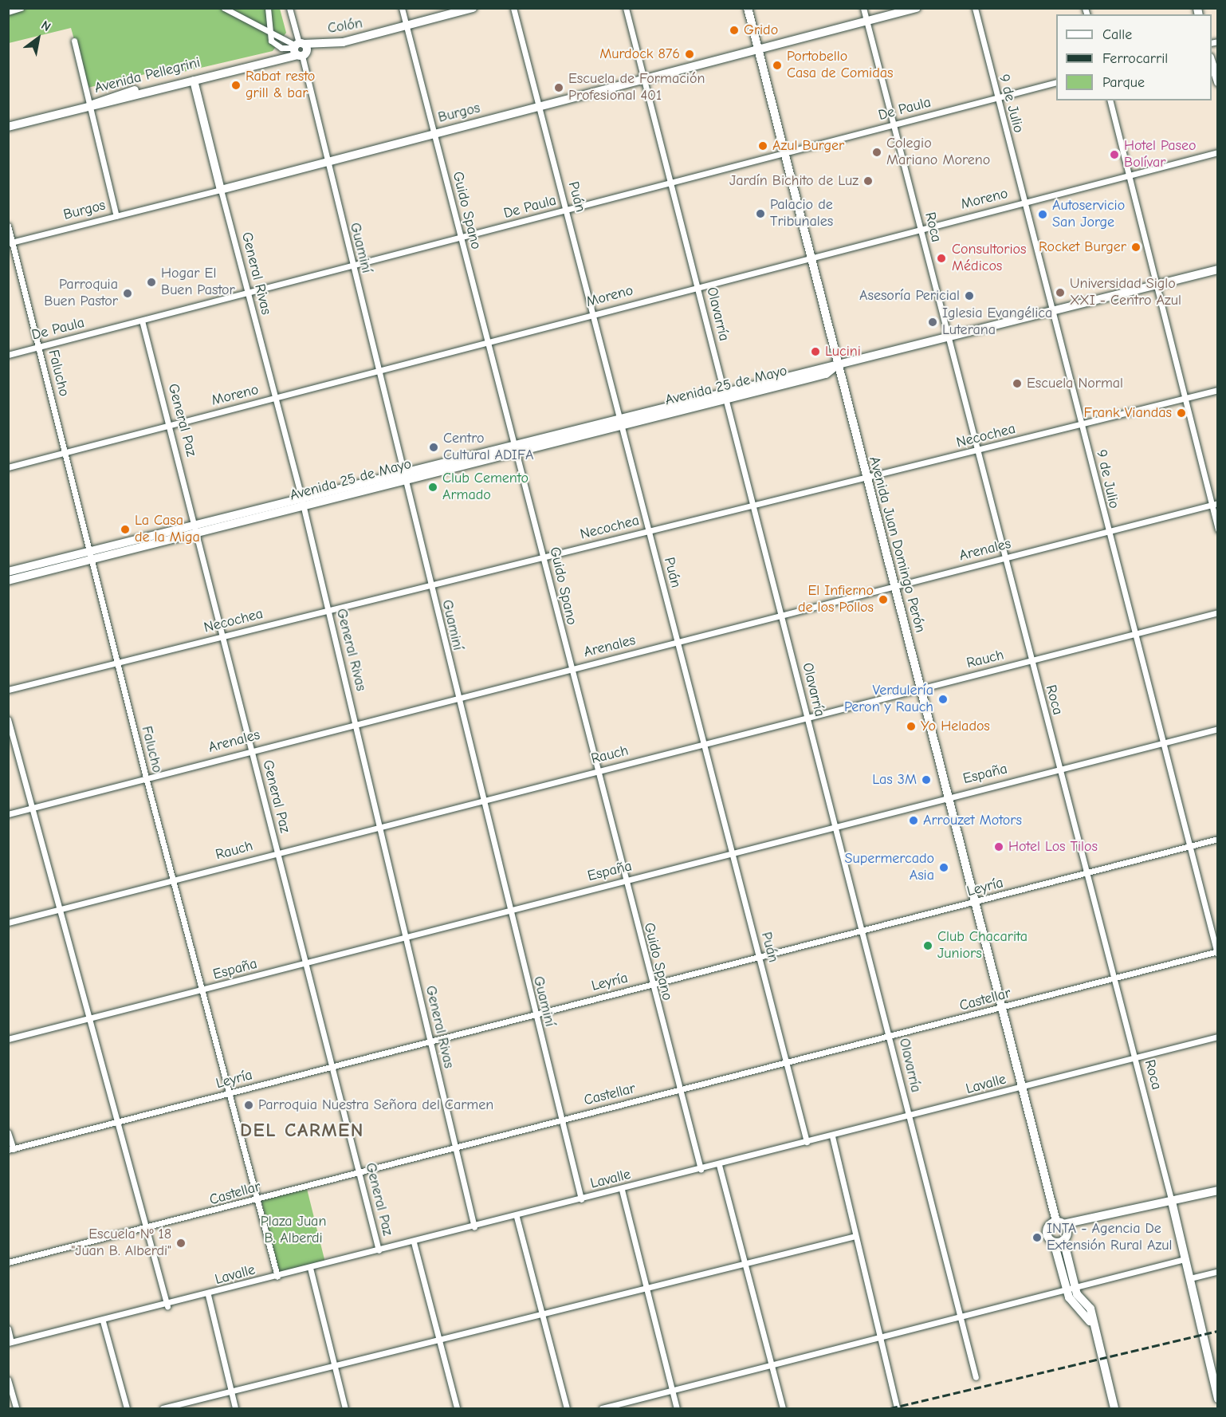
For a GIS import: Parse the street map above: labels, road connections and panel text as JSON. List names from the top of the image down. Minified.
{"streets":{"main road":["Colón","Avenida Pellegrini","Burgos","Roca","General Rivas","Avenida 25 de Mayo","Avenida Juan Domingo Perón"],"street":["9 de Julio","De Paula","Puán","Moreno","Guido Spano","Guaminí","Olavarría","Falucho","General Paz","Necochea","Arenales","Rauch","España","Leyría","Castellar","Lavalle"]},"crossings":[["Colón","Avenida Pellegrini"],["Colón","Guido Spano"],["Colón","Guaminí"],["Avenida Pellegrini","Guaminí"],["Avenida Pellegrini","General Rivas"],["9 de Julio","De Paula"],["9 de Julio","Moreno"],["9 de Julio","Avenida 25 de Mayo"],["9 de Julio","Necochea"],["9 de Julio","Arenales"],["9 de Julio","Rauch"],["9 de Julio","España"],["9 de Julio","Leyría"],["9 de Julio","Castellar"],["De Paula","Puán"],["De Paula","Guido Spano"],["De Paula","Roca"],["De Paula","Guaminí"],["De Paula","General Rivas"],["De Paula","Olavarría"],["De Paula","Falucho"],["De Paula","General Paz"],["De Paula","Avenida Juan Domingo Perón"],["Burgos","Puán"],["Burgos","Guido Spano"],["Burgos","Roca"],["Burgos","Guaminí"],["Burgos","General Rivas"],["Burgos","Olavarría"],["Burgos","Falucho"],["Burgos","Avenida Juan Domingo Perón"],["Puán","Moreno"],["Puán","Avenida 25 de Mayo"],["Puán","Necochea"],["Puán","Arenales"],["Puán","Rauch"],["Puán","España"],["Puán","Leyría"],["Puán","Castellar"],["Puán","Lavalle"],["Moreno","Guido Spano"],["Moreno","Roca"],["Moreno","Guaminí"],["Moreno","General Rivas"],["Moreno","Olavarría"],["Moreno","Falucho"],["Moreno","General Paz"],["Moreno","Avenida Juan Domingo Perón"],["Guido Spano","Avenida 25 de Mayo"],["Guido Spano","Necochea"],["Guido Spano","Arenales"],["Guido Spano","Rauch"],["Guido Spano","España"],["Guido Spano","Leyría"],["Guido Spano","Castellar"],["Guido Spano","Lavalle"],["Roca","Avenida 25 de Mayo"],["Roca","Necochea"],["Roca","Arenales"],["Roca","Rauch"],["Roca","España"],["Roca","Leyría"],["Roca","Castellar"],["Roca","Lavalle"],["Guaminí","Avenida 25 de Mayo"],["Guaminí","Necochea"],["Guaminí","Arenales"],["Guaminí","Rauch"],["Guaminí","España"],["Guaminí","Leyría"],["Guaminí","Castellar"],["Guaminí","Lavalle"],["General Rivas","Avenida 25 de Mayo"],["General Rivas","Necochea"],["General Rivas","Arenales"],["General Rivas","Rauch"],["General Rivas","España"],["General Rivas","Leyría"],["General Rivas","Castellar"],["General Rivas","Lavalle"],["Olavarría","Avenida 25 de Mayo"],["Olavarría","Necochea"],["Olavarría","Arenales"],["Olavarría","Rauch"],["Olavarría","España"],["Olavarría","Leyría"],["Olavarría","Castellar"],["Olavarría","Lavalle"],["Falucho","Avenida 25 de Mayo"],["Falucho","Necochea"],["Falucho","Arenales"],["Falucho","Rauch"],["Falucho","España"],["Falucho","Leyría"],["Falucho","Castellar"],["Falucho","Lavalle"],["Avenida 25 de Mayo","General Paz"],["Avenida 25 de Mayo","Avenida Juan Domingo Perón"],["General Paz","Necochea"],["General Paz","Arenales"],["General Paz","Rauch"],["General Paz","España"],["General Paz","Leyría"],["General Paz","Castellar"],["General Paz","Lavalle"],["Necochea","Avenida Juan Domingo Perón"],["Avenida Juan Domingo Perón","Arenales"],["Avenida Juan Domingo Perón","Rauch"],["Avenida Juan Domingo Perón","España"],["Avenida Juan Domingo Perón","Leyría"],["Avenida Juan Domingo Perón","Castellar"],["Avenida Juan Domingo Perón","Lavalle"]],"districts":["DEL CARMEN"],"parks":["Plaza Juan B. Alberdi"],"places":["Grido","Murdock 876","Portobello Casa de Comidas","Rabat resto grill & bar","Escuela de Formación Profesional 401","Azul Burger","Colegio Mariano Moreno","Hotel Paseo Bolívar","Jardín Bichito de Luz","Palacio de Tribunales","Autoservicio San Jorge","Rocket Burger","Consultorios Médicos","Hogar El Buen Pastor","Universidad Siglo XXI - Centro Azul","Parroquia Buen Pastor","Asesoría Pericial","Iglesia Evangélica Luterana","Lucini","Escuela Normal","Frank Viandas","Centro Cultural ADIFA","Club Cemento Armado","La Casa de la Miga","El Infierno de los Pollos","Verdulería Peron y Rauch","Yo Helados","Las 3M","Arrouzet Motors","Hotel Los Tilos","Supermercado Asia","Club Chacarita Juniors","Parroquia Nuestra Señora del Carmen","INTA - Agencia De Extensión Rural Azul","Escuela Nº 18 \"Juan B. Alberdi\""],"legend":["Calle","Ferrocarril","Parque"],"north":"top right"}
